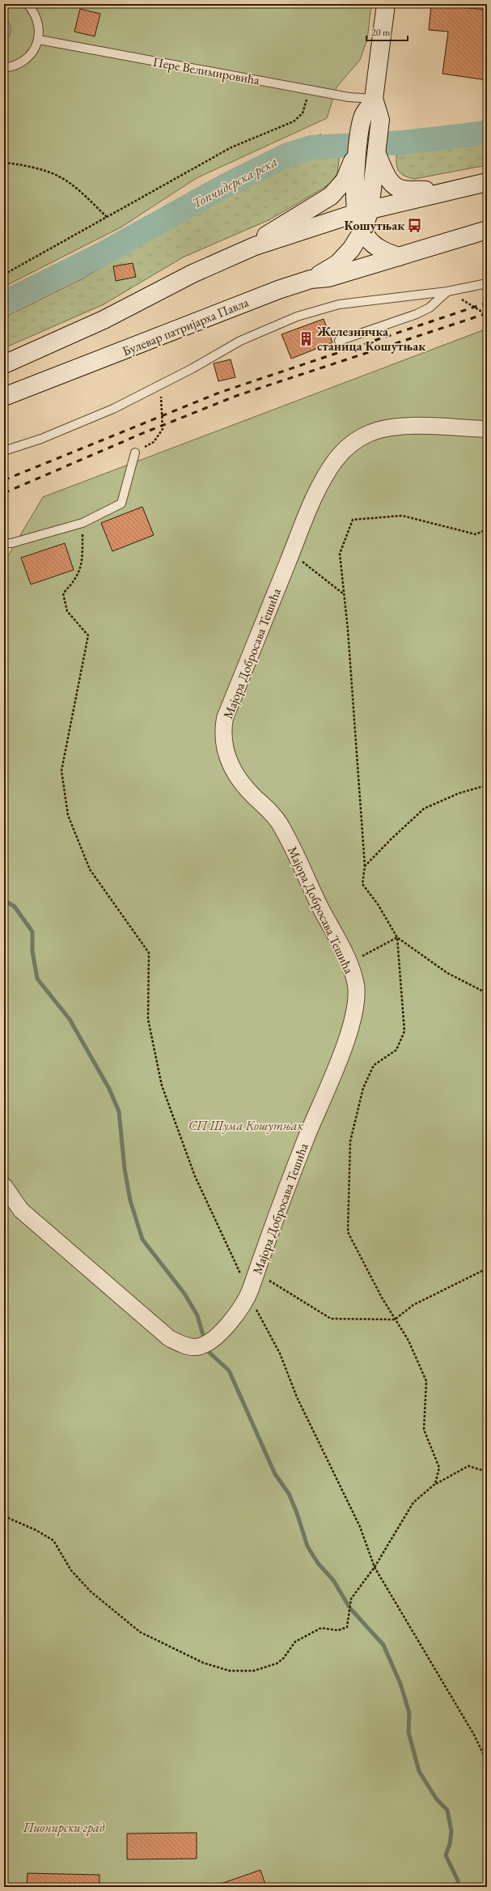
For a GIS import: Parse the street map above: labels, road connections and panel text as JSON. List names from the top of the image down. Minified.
{"streets":{"main road":["Булевар патријарха Павла"],"street":["Мајора Добросава Тешића"],"lane":["Пере Велимировића"]},"water":["Топчидерска река"],"parks":["СП Шума Кошутњак","Пионирски град"],"places":{"bus stop":["Кошутњак"],"building":["Железничка станица Кошутњак"]},"scale_bar":"20 m"}
